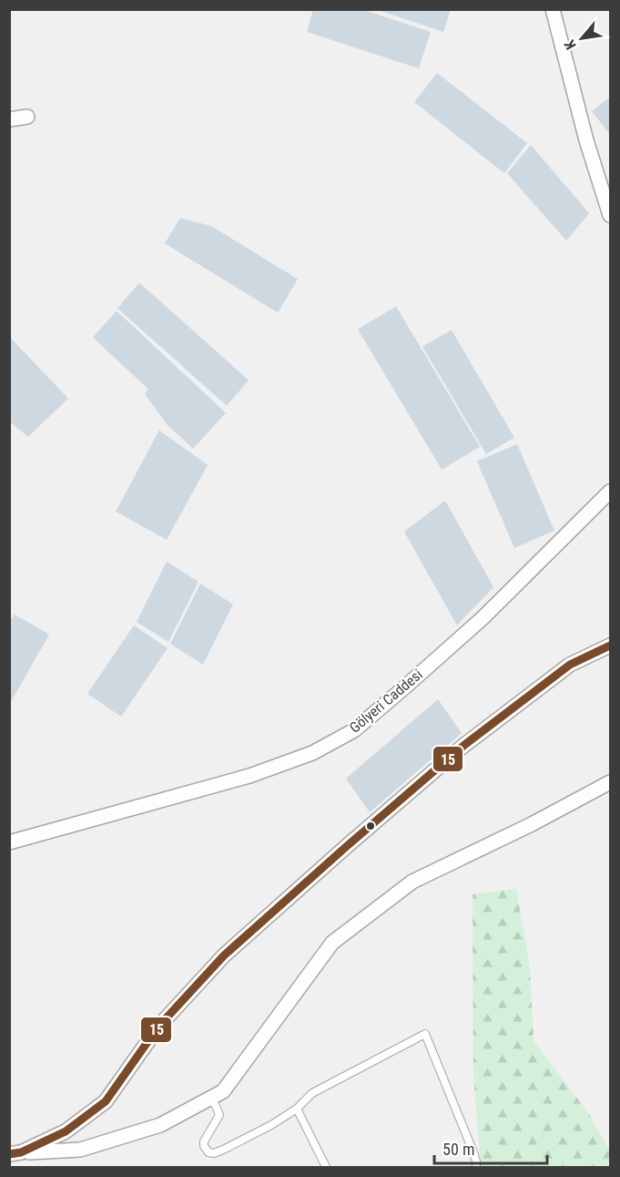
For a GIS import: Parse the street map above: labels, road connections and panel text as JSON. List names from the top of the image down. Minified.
{"streets":{"street":["Gölyeri Caddesi"]},"lines":["transit line 15"],"scale_bar":"50 m","north":"bottom left"}
